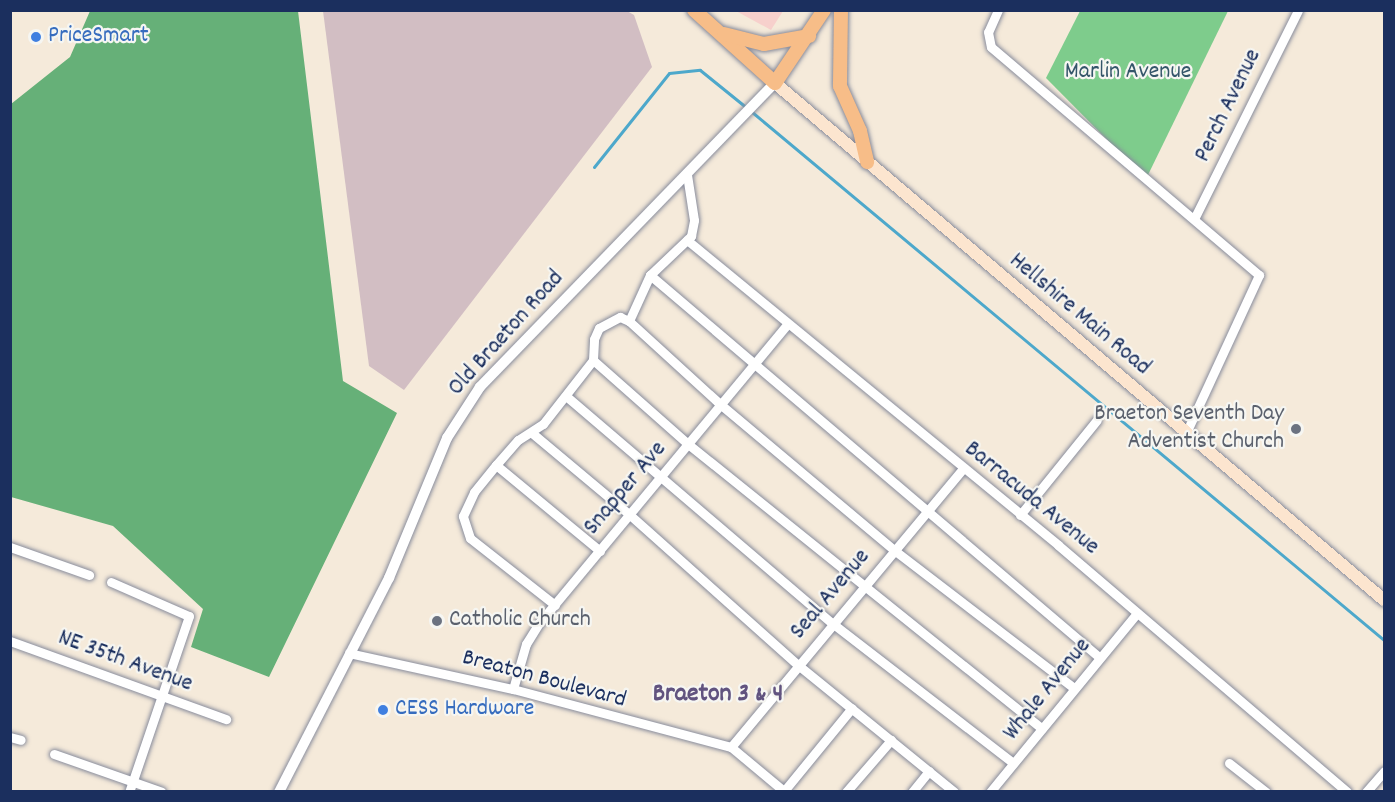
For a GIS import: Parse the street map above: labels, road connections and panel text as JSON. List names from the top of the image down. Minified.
{"streets":{"main road":["Hellshire Main Road"],"street":["Perch Avenue","Old Braeton Road","Snapper Ave","Barracuda Avenue","Seal Avenue","NE 35th Avenue","Breaton Boulevard","Whale Avenue"]},"crossings":[["Hellshire Main Road","Old Braeton Road"],["Old Braeton Road","Breaton Boulevard"],["Snapper Ave","Barracuda Avenue"],["Snapper Ave","Breaton Boulevard"],["Barracuda Avenue","Seal Avenue"],["Barracuda Avenue","Whale Avenue"],["Seal Avenue","Breaton Boulevard"]],"districts":["Braeton 3 & 4"],"parks":["Marlin Avenue"],"places":["PriceSmart","Braeton Seventh Day Adventist Church","Catholic Church","CESS Hardware"]}
